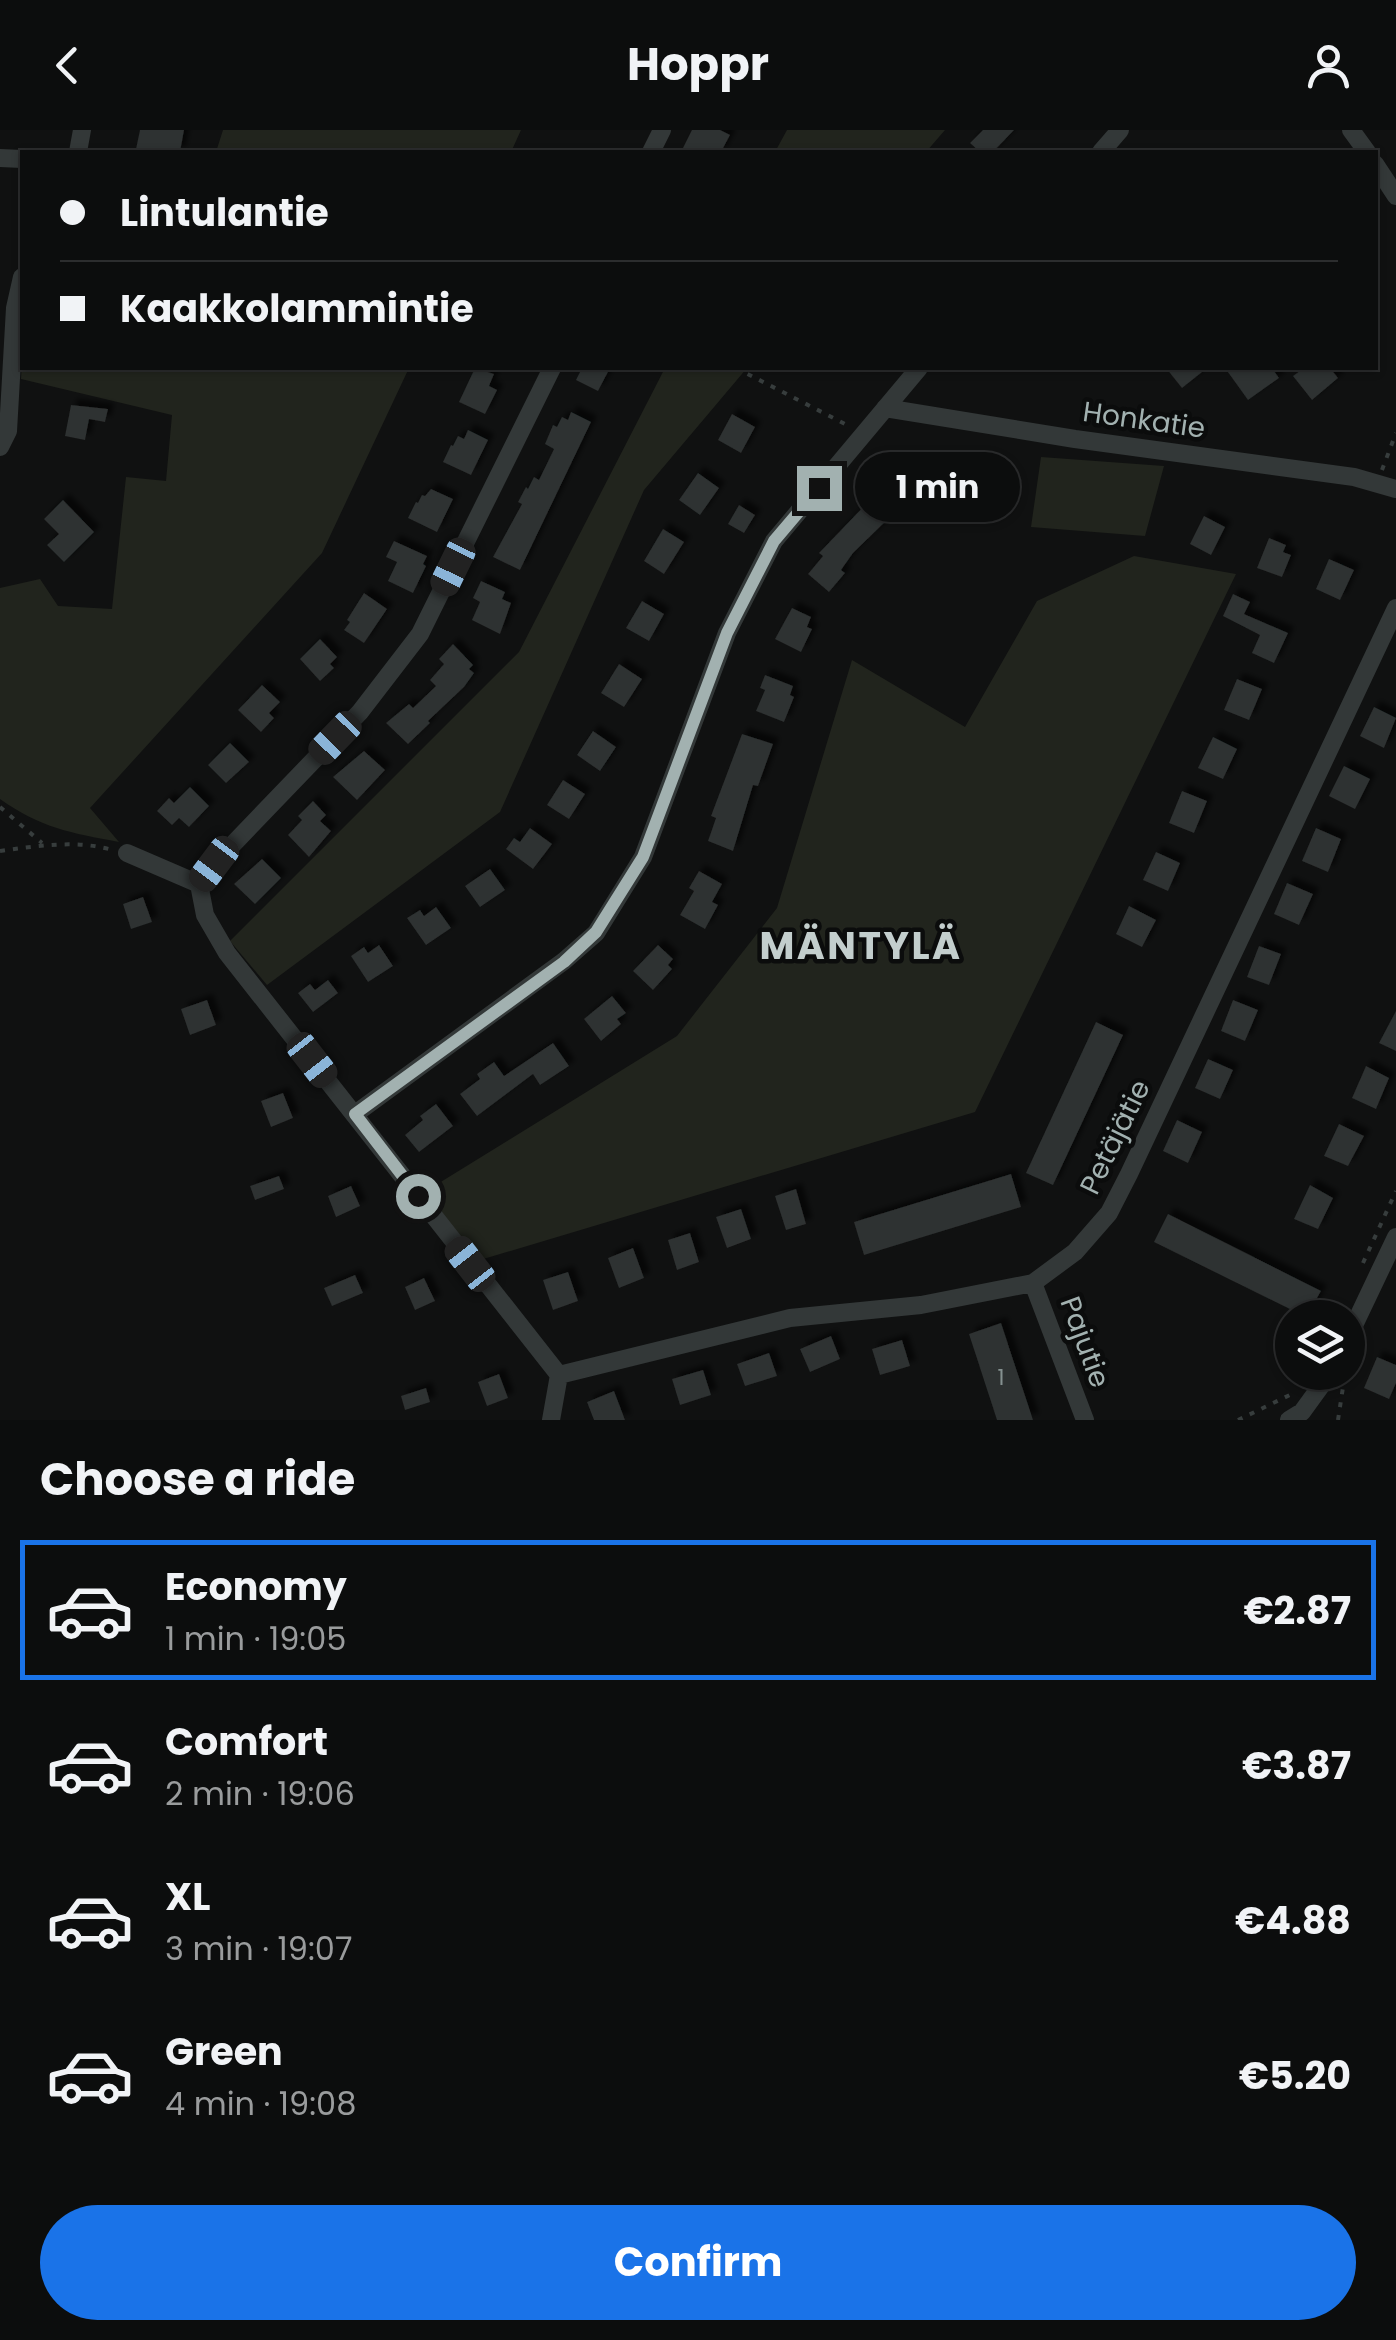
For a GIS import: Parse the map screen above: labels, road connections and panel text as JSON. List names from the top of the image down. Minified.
{"streets":{"street":["Honkatie","Petäjätie","Pajutie"]},"crossings":[["Petäjätie","Pajutie"]],"districts":["MÄNTYLÄ"],"house_numbers":["1"],"page":{"header":"Hoppr","banner":["Lintulantie","Kaakkolammintie"],"bubble":"1 min","heading":"Choose a ride","list":[{"name":"Economy","note":"1 min · 19:05","value":"€2.87"},{"name":"Comfort","note":"2 min · 19:06","value":"€3.87"},{"name":"XL","note":"3 min · 19:07","value":"€4.88"},{"name":"Green","note":"4 min · 19:08","value":"€5.20"}],"buttons":"Confirm"}}
